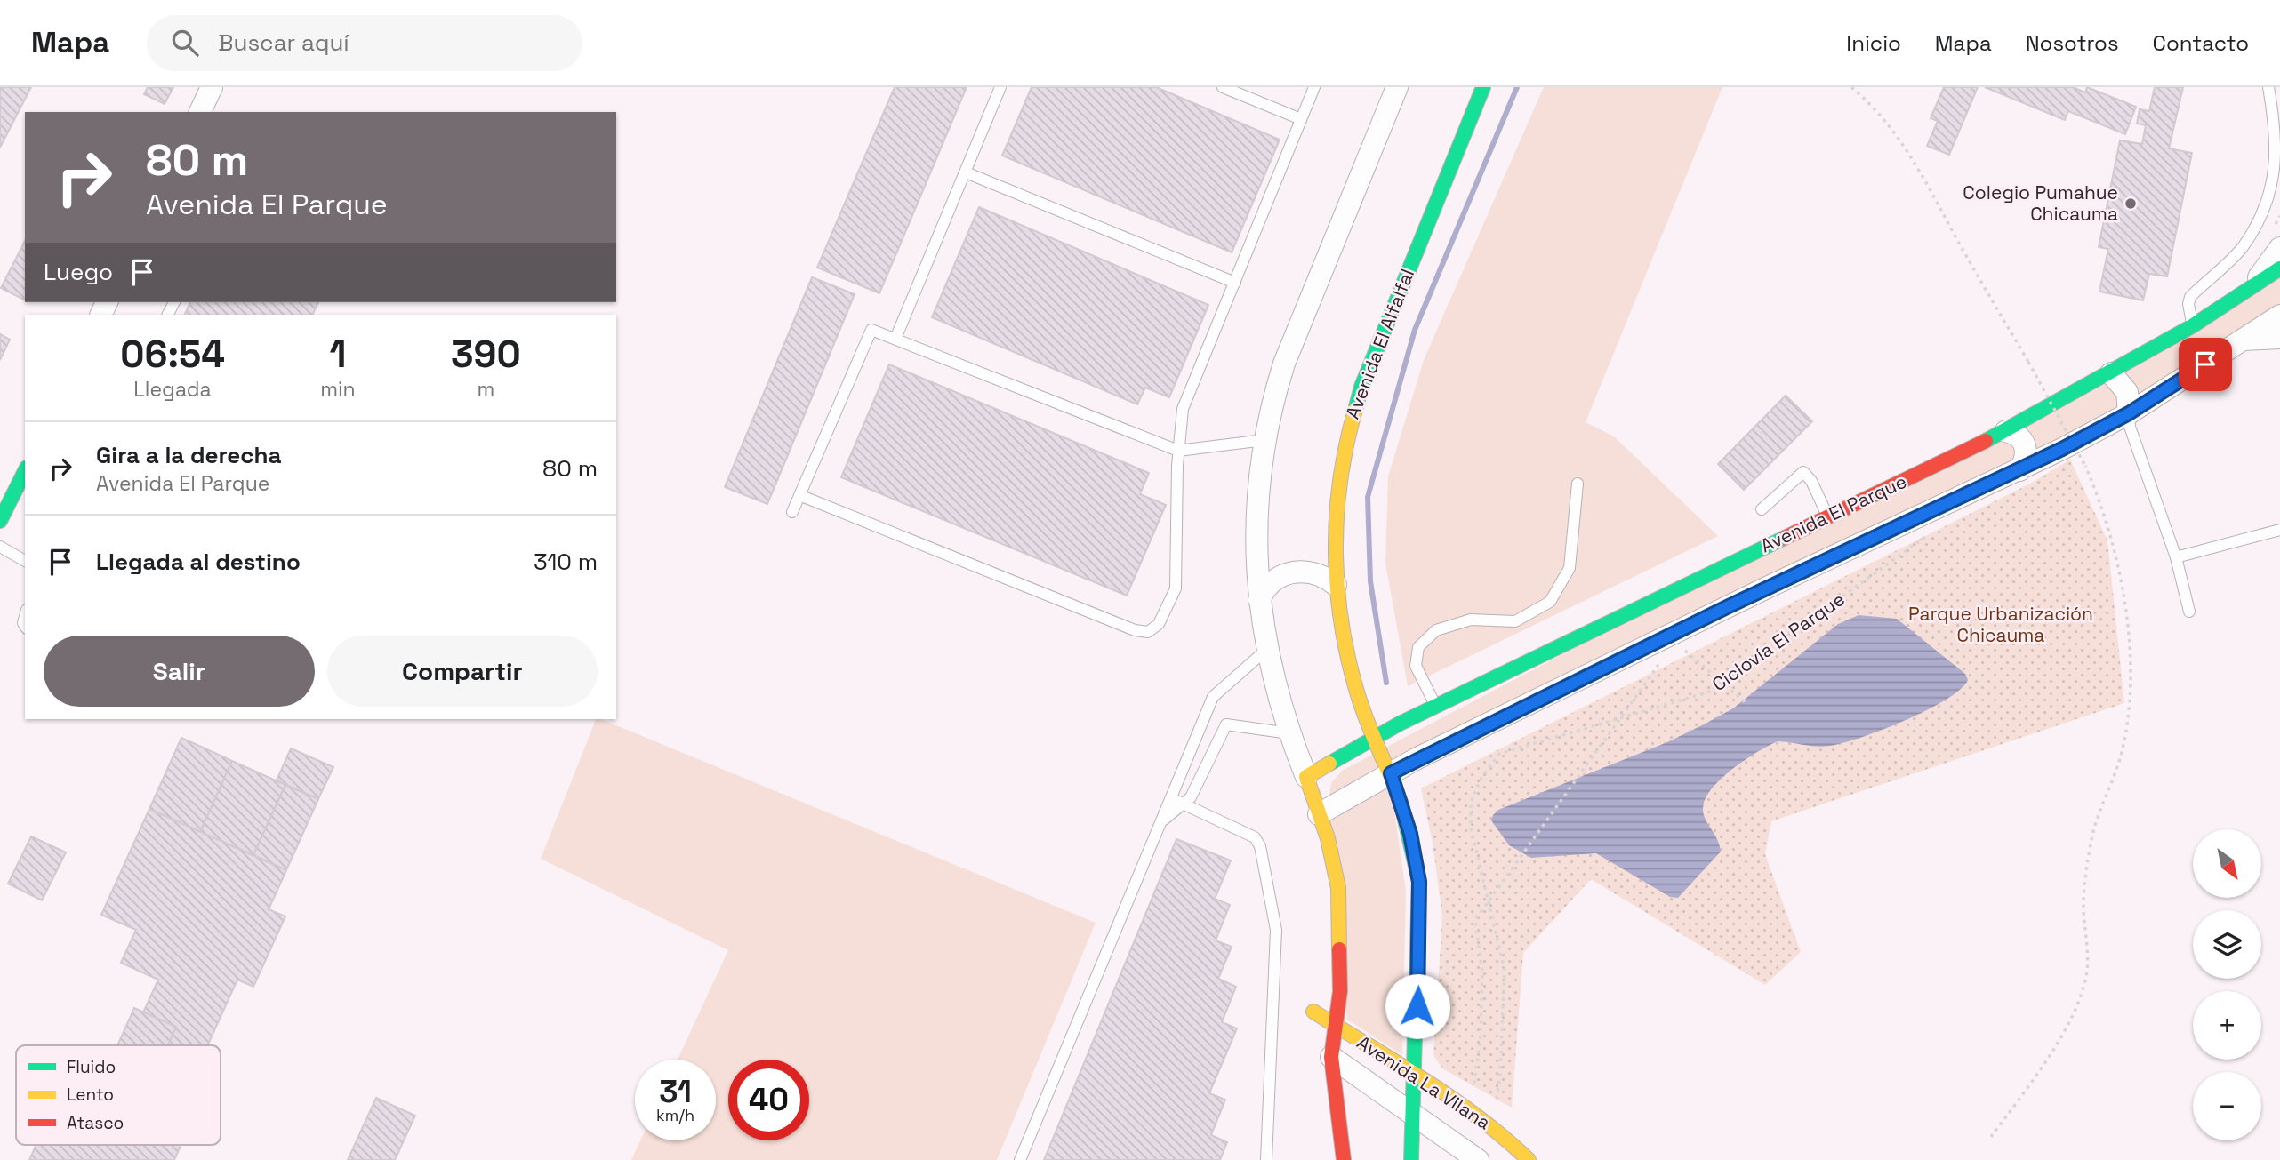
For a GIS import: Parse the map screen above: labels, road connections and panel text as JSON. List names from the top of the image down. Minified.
{"streets":{"street":["Avenida El Alfalfal","Avenida El Parque","Avenida La Vilana"],"path":["Ciclovía El Parque"]},"crossings":[["Avenida El Alfalfal","Avenida El Parque"],["Avenida El Alfalfal","Avenida La Vilana"],["Ciclovía El Parque","Avenida La Vilana"]],"parks":["Parque Urbanización Chicauma"],"places":["Colegio Pumahue Chicauma"],"legend":["Fluido","Lento","Atasco"],"north":"bottom right","page":{"header":"Mapa","search":"Buscar aquí","nav":["Inicio","Mapa","Nosotros","Contacto"],"turn":["80 m","Avenida El Parque"],"then":"Luego","eta":["06:54","Llegada","1","min","390","m"],"list":[{"name":"Gira a la derecha","note":"Avenida El Parque","value":"80 m"},{"name":"Llegada al destino","value":"310 m"}],"buttons":["Salir","Compartir"],"map_buttons":["+","−"],"speed":"31 km/h","limit":"40"}}
